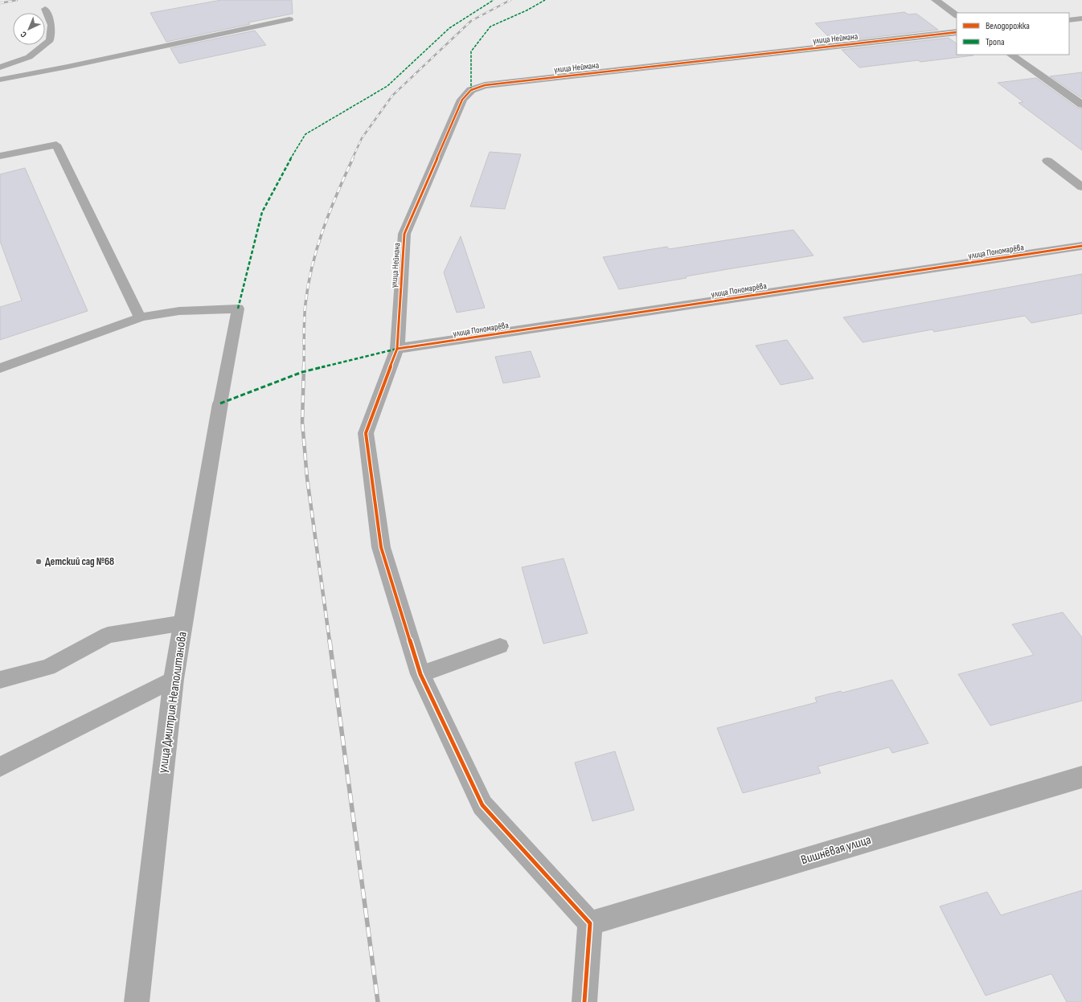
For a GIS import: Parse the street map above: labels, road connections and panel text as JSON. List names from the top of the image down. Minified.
{"streets":{"street":["улица Неймана","улица Пономарёва","улица Дмитрия Неаполитанова","Вишнёвая улица"]},"crossings":[["улица Неймана","улица Пономарёва"],["улица Неймана","Вишнёвая улица"]],"places":["Детский сад №68"],"legend":["Велодорожка","Тропа"],"north":"bottom left"}
